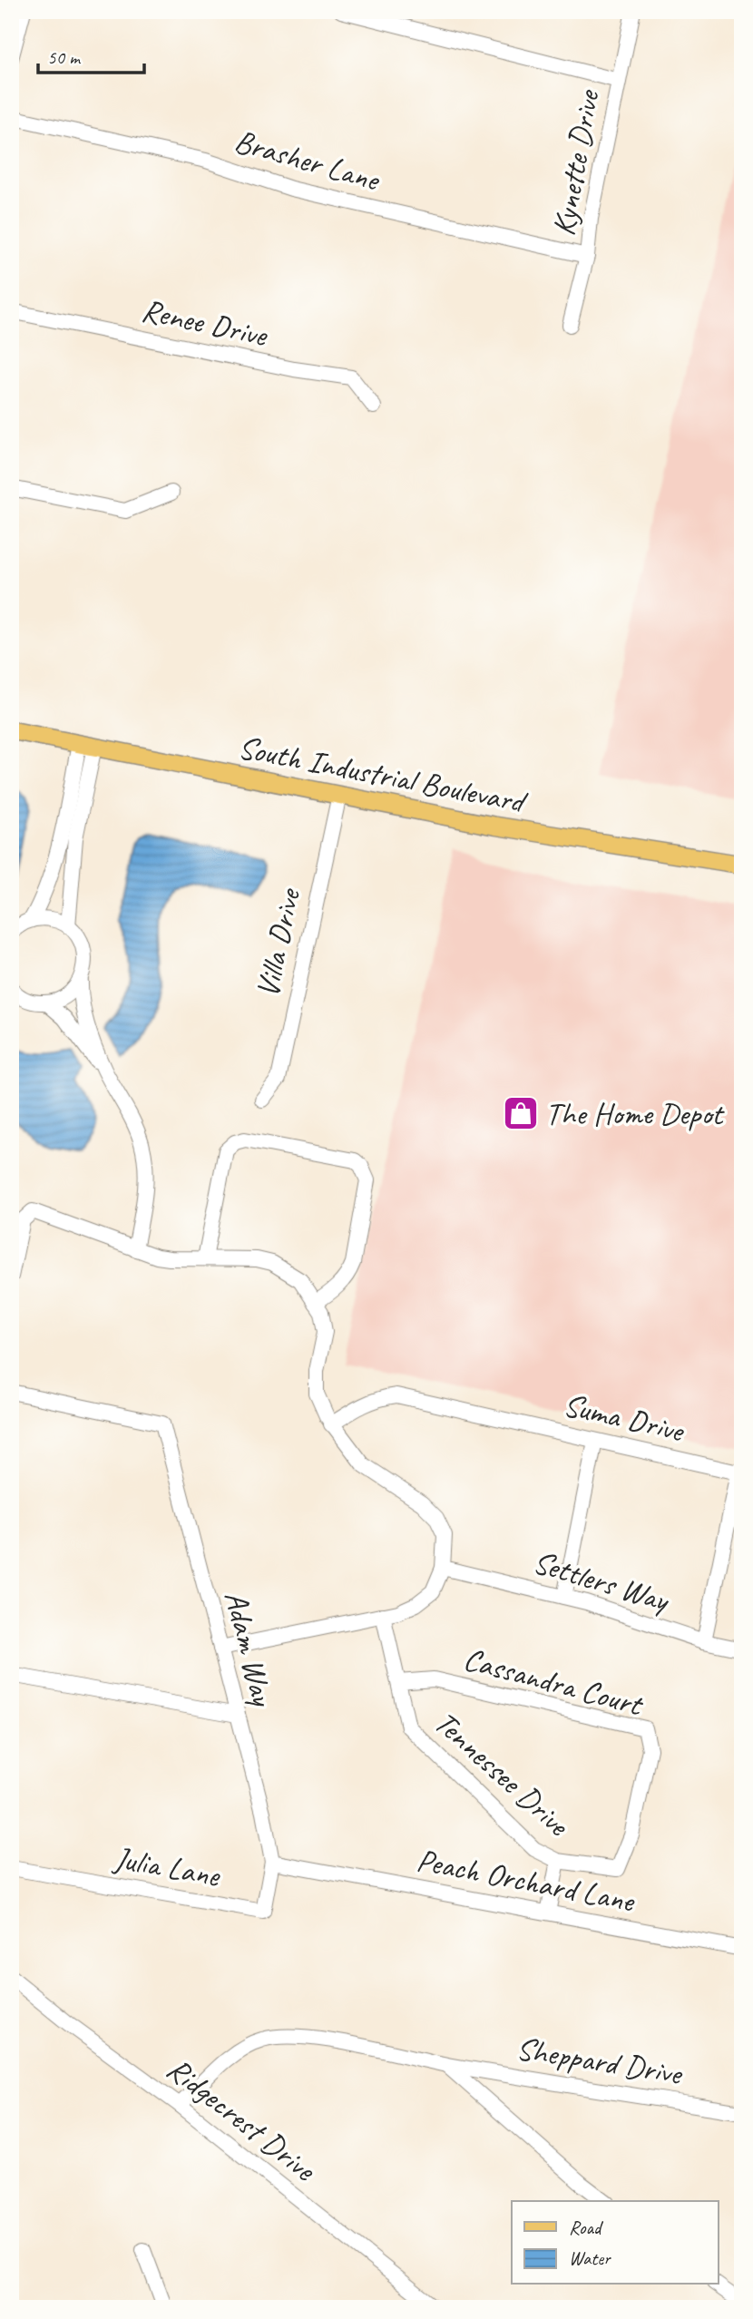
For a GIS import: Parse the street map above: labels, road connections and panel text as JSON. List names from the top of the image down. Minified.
{"streets":{"main road":["South Industrial Boulevard"],"street":["Brasher Lane","Kynette Drive","Renee Drive","Villa Drive","Suma Drive","Settlers Way","Adam Way","Cassandra Court","Tennessee Drive","Julia Lane","Peach Orchard Lane","Sheppard Drive","Ridgecrest Drive"]},"crossings":[["Brasher Lane","Kynette Drive"],["South Industrial Boulevard","Villa Drive"],["Suma Drive","Settlers Way"],["Adam Way","Julia Lane"],["Adam Way","Peach Orchard Lane"],["Cassandra Court","Tennessee Drive"],["Julia Lane","Peach Orchard Lane"],["Sheppard Drive","Ridgecrest Drive"]],"places":{"shop":["The Home Depot"]},"legend":["Road","Water"],"scale_bar":"50 m"}
